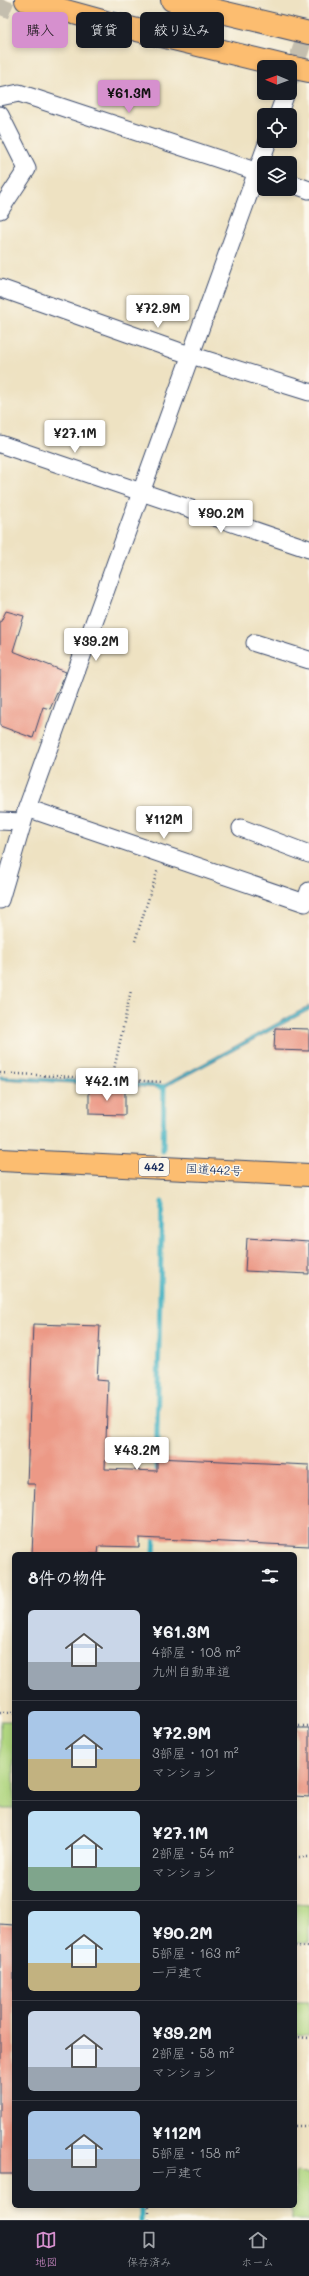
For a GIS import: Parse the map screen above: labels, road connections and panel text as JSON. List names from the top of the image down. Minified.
{"streets":{"highway":["442","国道442号"]},"north":"left","page":{"chip":["購入","賃貸","絞り込み"],"price":["¥61.3M","¥72.9M","¥27.1M","¥90.2M","¥39.2M","¥112M","¥42.1M","¥43.2M"],"heading":"8件の物件","list":[{"name":"¥61.3M","note":"4部屋 · 108 m² · 九州自動車道"},{"name":"¥72.9M","note":"3部屋 · 101 m² · マンション"},{"name":"¥27.1M","note":"2部屋 · 54 m² · マンション"},{"name":"¥90.2M","note":"5部屋 · 163 m² · 一戸建て"},{"name":"¥39.2M","note":"2部屋 · 58 m² · マンション"},{"name":"¥112M","note":"5部屋 · 158 m² · 一戸建て"}],"tabs":["地図","保存済み","ホーム"]}}
